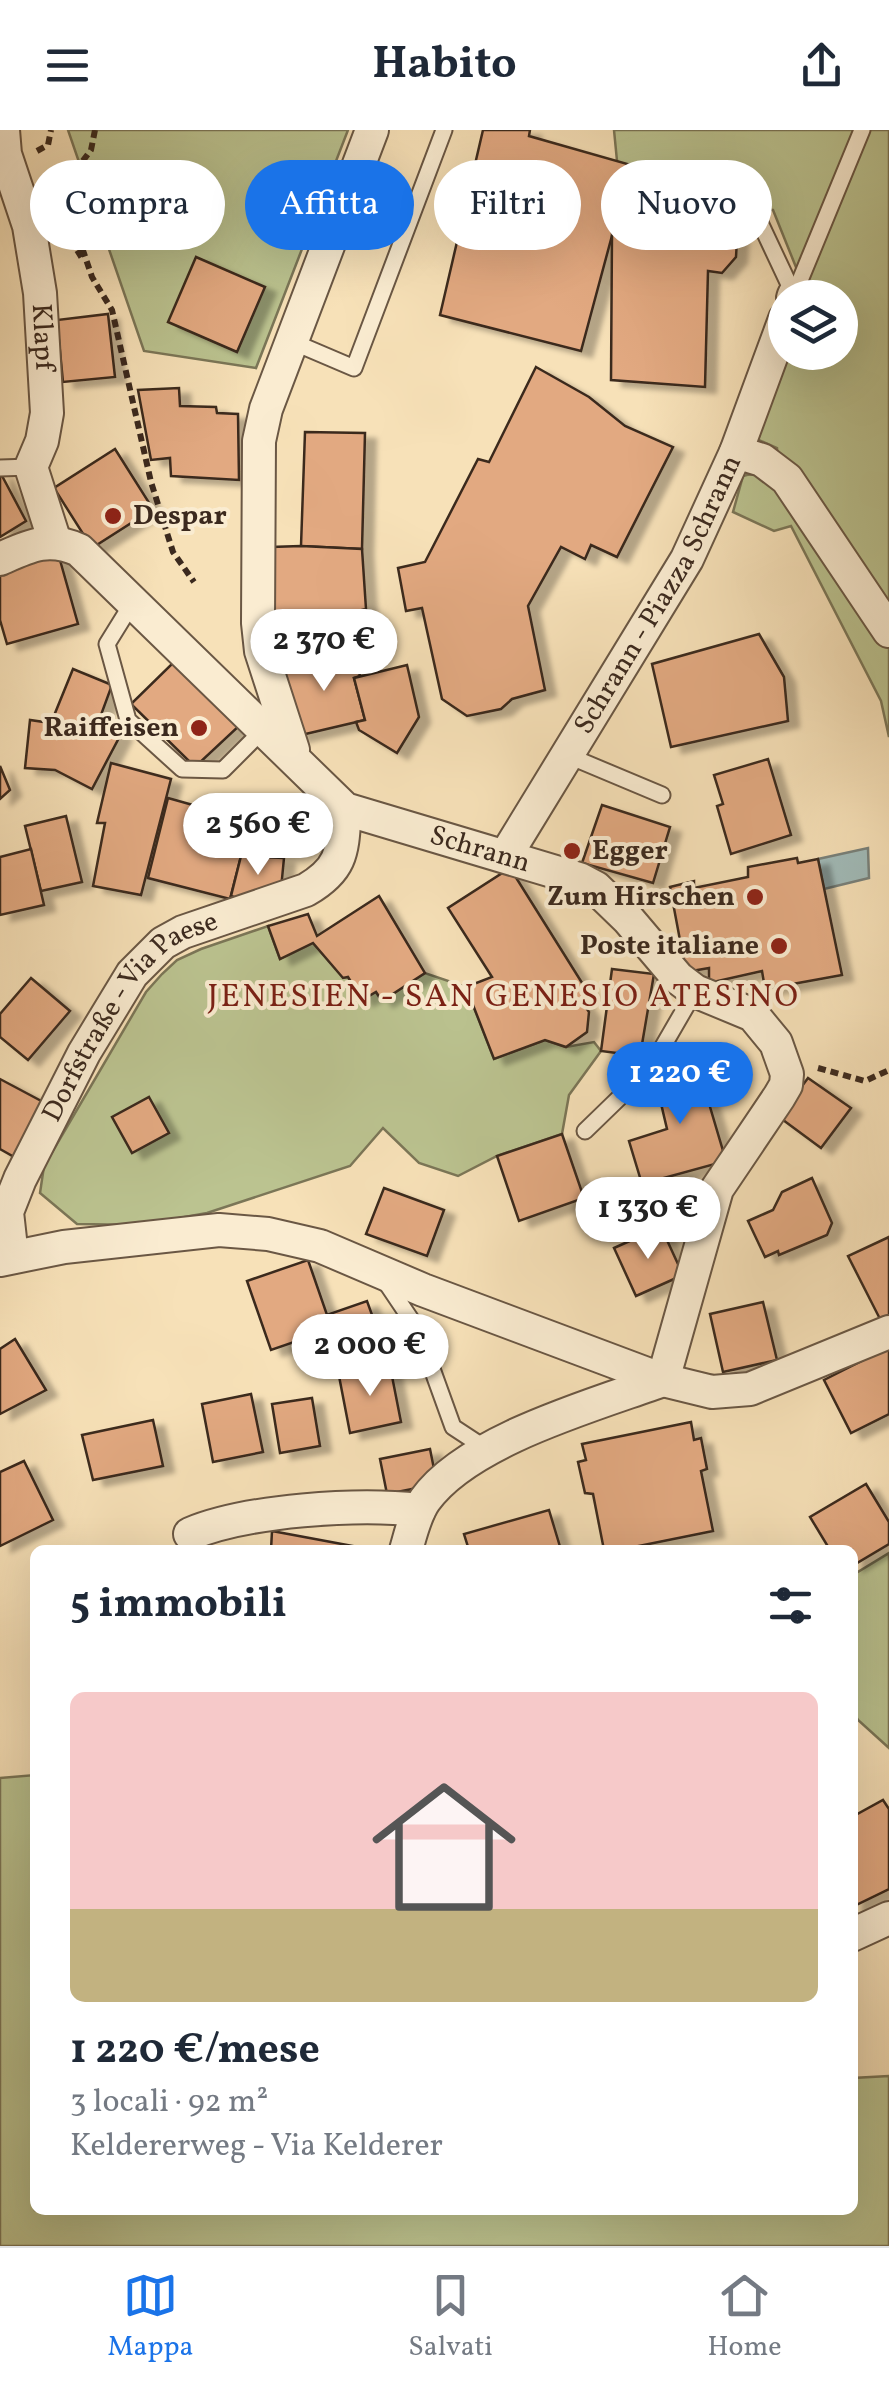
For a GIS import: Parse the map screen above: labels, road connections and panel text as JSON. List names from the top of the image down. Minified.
{"streets":{"street":["Klapf","Schrann - Piazza Schrann","Schrann","Dorfstraße - Via Paese"]},"crossings":[["Schrann - Piazza Schrann","Schrann"],["Schrann","Dorfstraße - Via Paese"]],"districts":["JENESIEN - SAN GENESIO ATESINO"],"places":["Despar","Raiffeisen","Egger","Zum Hirschen","Poste italiane"],"page":{"header":"Habito","chip":["Compra","Affitta","Filtri","Nuovo"],"price":["2 370 €","2 560 €","1 220 €","1 330 €","2 000 €"],"heading":"5 immobili","list":[{"name":"1 220 €/mese","note":"3 locali · 92 m² · Keldererweg - Via Kelderer"}],"tabs":["Mappa","Salvati","Home"]}}
